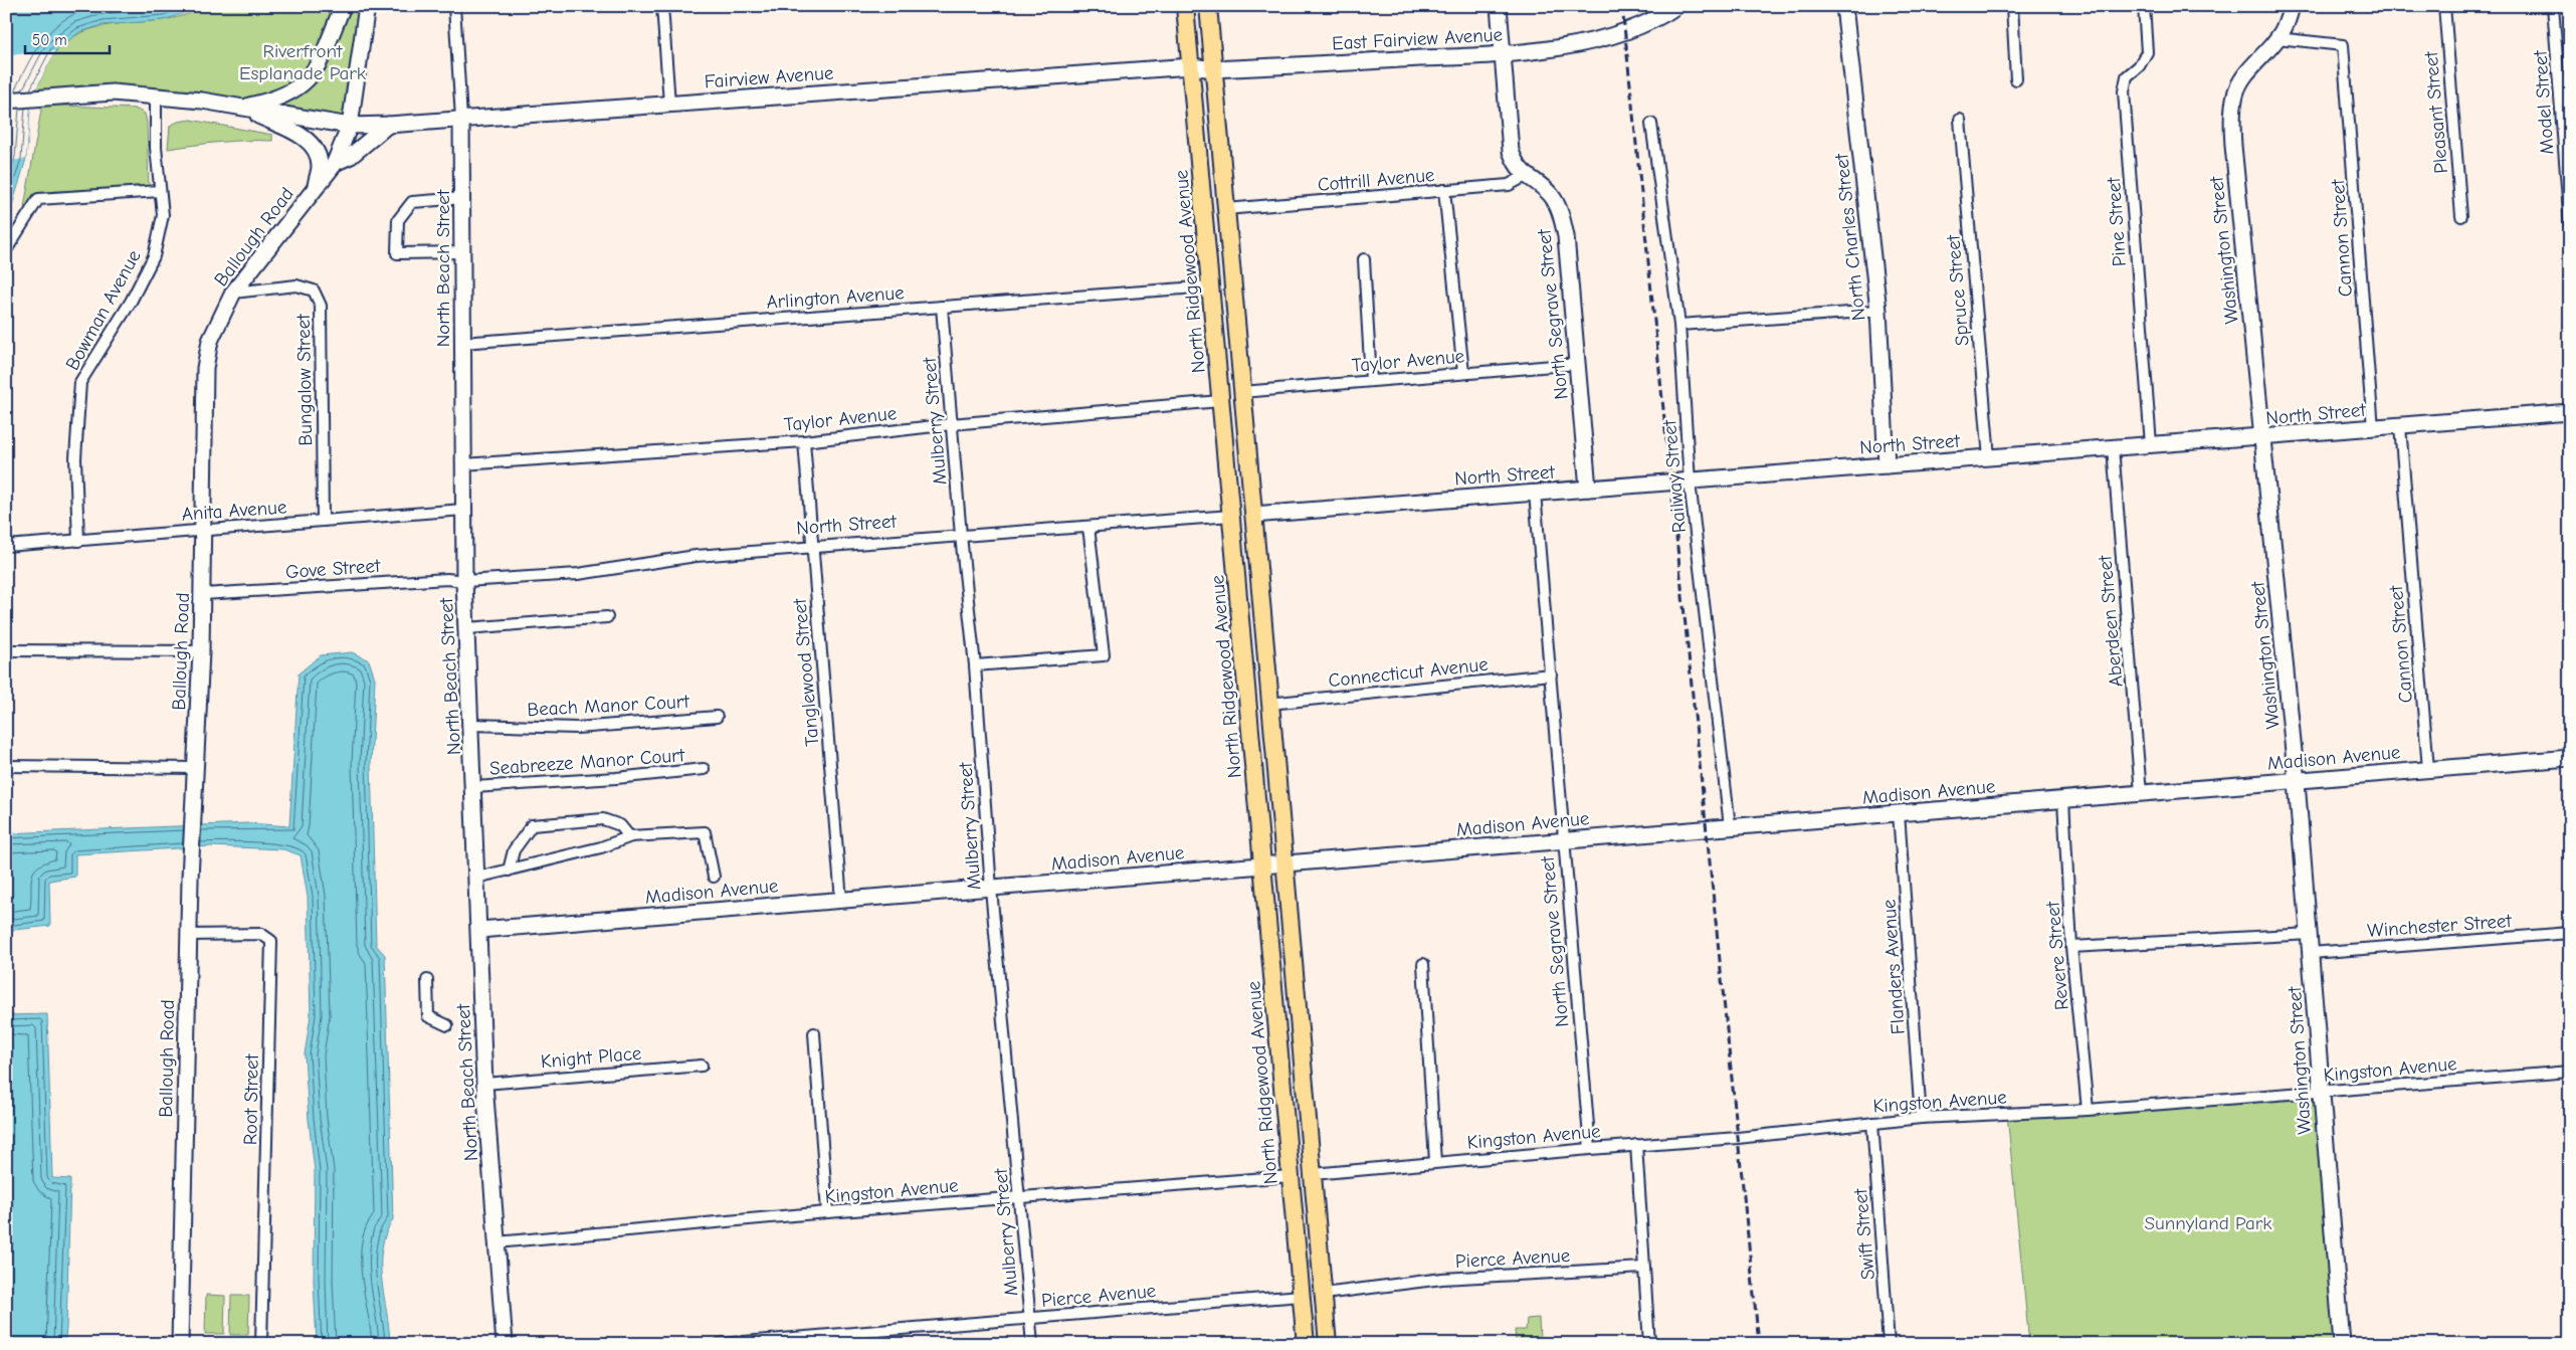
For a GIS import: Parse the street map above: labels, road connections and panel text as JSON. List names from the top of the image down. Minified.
{"streets":{"main road":["North Ridgewood Avenue"],"street":["East Fairview Avenue","Fairview Avenue","Model Street","Pleasant Street","Cottrill Avenue","Pine Street","Ballough Road","North Charles Street","Cannon Street","Washington Street","North Beach Street","Spruce Street","Arlington Avenue","Bowman Avenue","North Segrave Street","Taylor Avenue","Bungalow Street","North Street","Mulberry Street","Railway Street","Anita Avenue","Gove Street","Aberdeen Street","Connecticut Avenue","Tanglewood Street","Beach Manor Court","Madison Avenue","Seabreeze Manor Court","Winchester Street","Revere Street","Flanders Avenue","Knight Place","Kingston Avenue","Root Street","Swift Street","Pierce Avenue"]},"crossings":[["East Fairview Avenue","Fairview Avenue"],["East Fairview Avenue","North Ridgewood Avenue"],["East Fairview Avenue","North Segrave Street"],["Fairview Avenue","Ballough Road"],["Fairview Avenue","North Beach Street"],["Fairview Avenue","North Ridgewood Avenue"],["Cottrill Avenue","North Segrave Street"],["Pine Street","North Street"],["Ballough Road","Bungalow Street"],["Ballough Road","Anita Avenue"],["Ballough Road","Gove Street"],["Ballough Road","Root Street"],["North Charles Street","North Street"],["Cannon Street","Washington Street"],["Cannon Street","North Street"],["Cannon Street","Madison Avenue"],["Washington Street","North Street"],["Washington Street","Madison Avenue"],["Washington Street","Winchester Street"],["Washington Street","Kingston Avenue"],["North Beach Street","Arlington Avenue"],["North Beach Street","Taylor Avenue"],["North Beach Street","North Street"],["North Beach Street","Anita Avenue"],["North Beach Street","Gove Street"],["North Beach Street","Beach Manor Court"],["North Beach Street","Madison Avenue"],["North Beach Street","Seabreeze Manor Court"],["North Beach Street","Knight Place"],["North Beach Street","Kingston Avenue"],["North Ridgewood Avenue","Arlington Avenue"],["North Ridgewood Avenue","Taylor Avenue"],["North Ridgewood Avenue","North Street"],["North Ridgewood Avenue","Madison Avenue"],["North Ridgewood Avenue","Kingston Avenue"],["North Ridgewood Avenue","Pierce Avenue"],["Spruce Street","North Street"],["Arlington Avenue","Mulberry Street"],["Bowman Avenue","Anita Avenue"],["North Segrave Street","Taylor Avenue"],["North Segrave Street","North Street"],["North Segrave Street","Connecticut Avenue"],["North Segrave Street","Madison Avenue"],["North Segrave Street","Kingston Avenue"],["Taylor Avenue","Mulberry Street"],["Taylor Avenue","Tanglewood Street"],["Bungalow Street","Anita Avenue"],["North Street","Mulberry Street"],["North Street","Railway Street"],["North Street","Gove Street"],["North Street","Aberdeen Street"],["North Street","Tanglewood Street"],["Mulberry Street","Madison Avenue"],["Mulberry Street","Kingston Avenue"],["Mulberry Street","Pierce Avenue"],["Railway Street","Madison Avenue"],["Aberdeen Street","Madison Avenue"],["Tanglewood Street","Madison Avenue"],["Madison Avenue","Revere Street"],["Madison Avenue","Flanders Avenue"],["Revere Street","Kingston Avenue"],["Flanders Avenue","Kingston Avenue"],["Kingston Avenue","Swift Street"]],"parks":["Riverfront Esplanade Park","Sunnyland Park"],"scale_bar":"50 m"}
